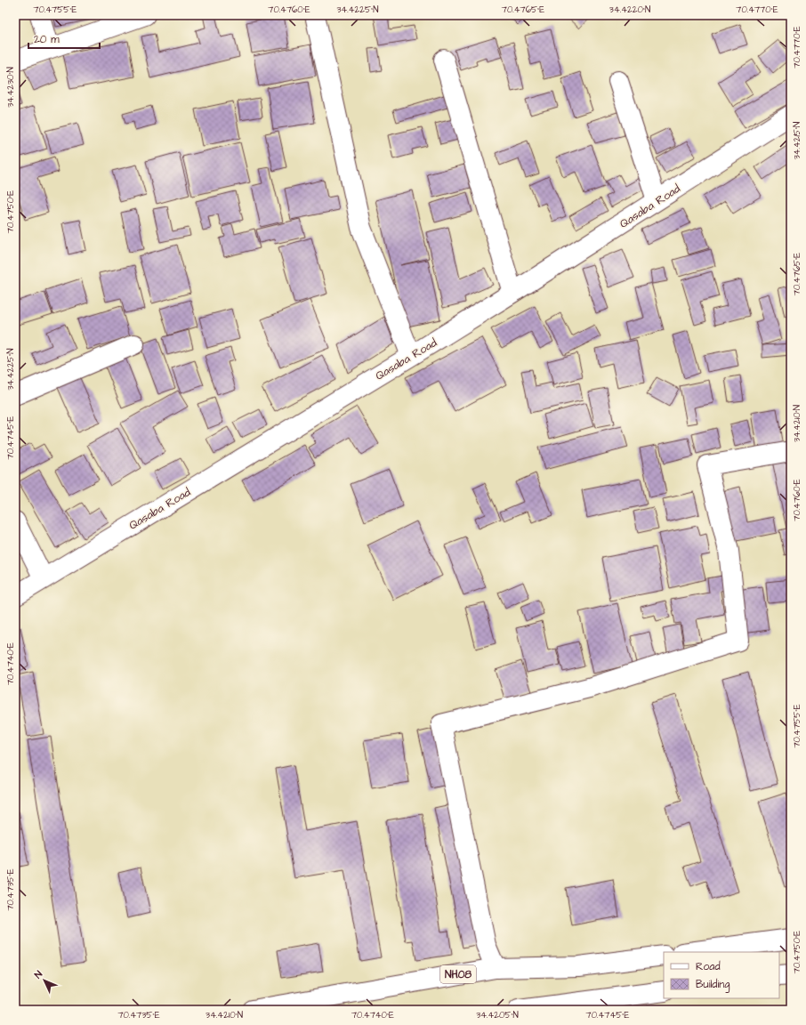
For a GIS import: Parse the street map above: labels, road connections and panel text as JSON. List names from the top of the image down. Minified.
{"streets":{"main road":["Qasaba Road","NH08"]},"legend":["Road","Building"],"scale_bar":"20 m","north":"top left","coordinates":["70.4755°E","70.4760°E","34.4225°N","70.4765°E","34.4220°N","70.4770°E","34.4230°N","34.4215°N","70.4750°E","34.4210°N","70.4745°E","70.4740°E","70.4735°E","34.4205°N"]}
